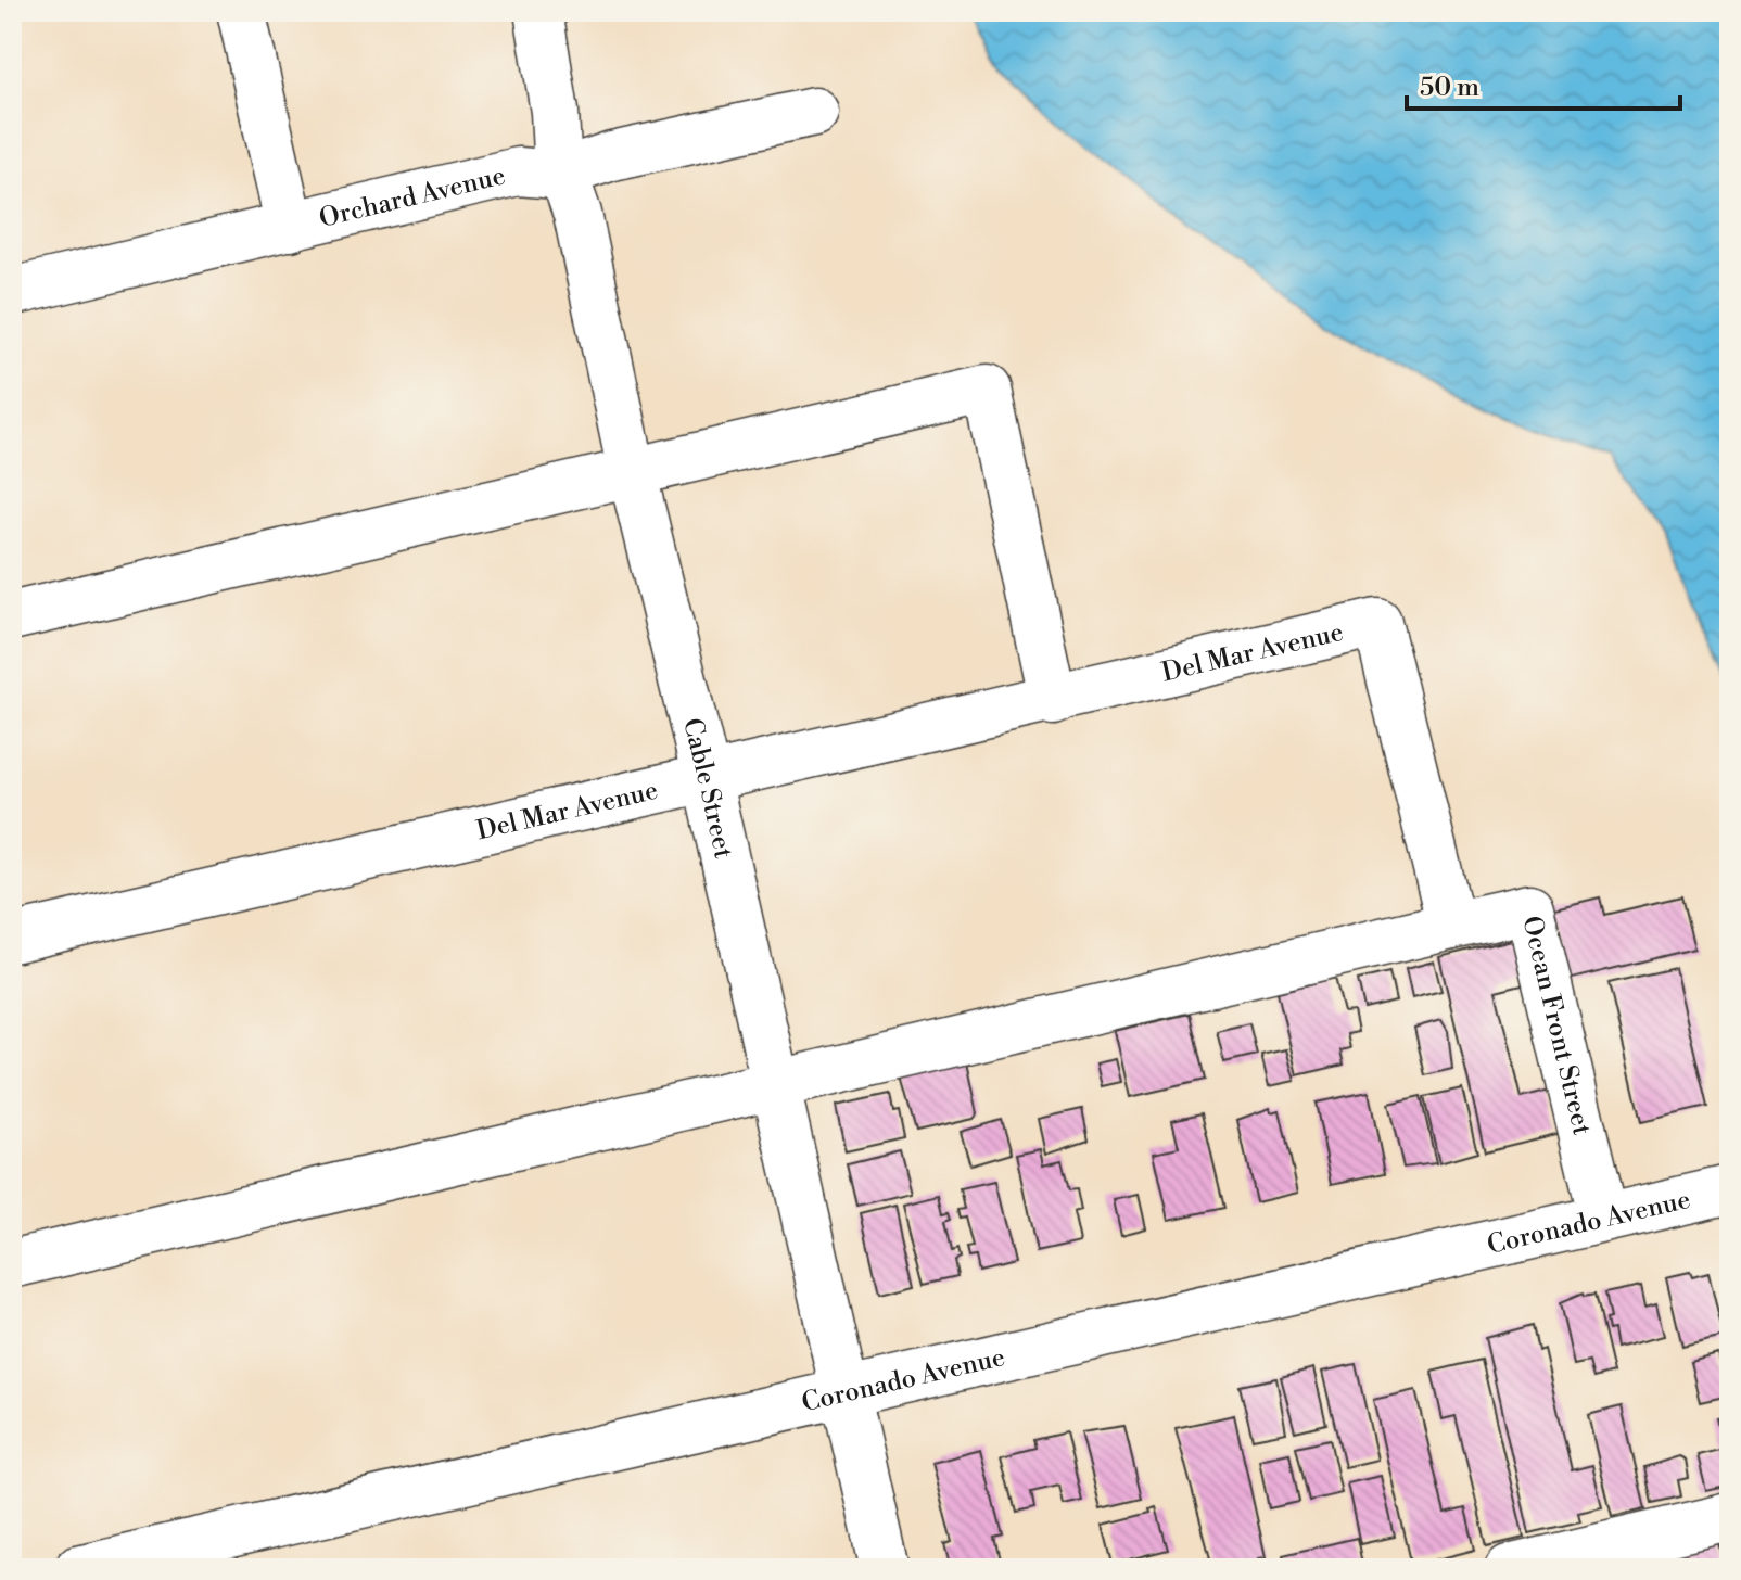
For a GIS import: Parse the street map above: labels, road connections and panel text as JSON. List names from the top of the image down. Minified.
{"streets":{"street":["Orchard Avenue","Del Mar Avenue","Cable Street","Ocean Front Street","Coronado Avenue"]},"crossings":[["Orchard Avenue","Cable Street"],["Del Mar Avenue","Cable Street"],["Del Mar Avenue","Ocean Front Street"],["Cable Street","Coronado Avenue"],["Ocean Front Street","Coronado Avenue"]],"scale_bar":"50 m"}
